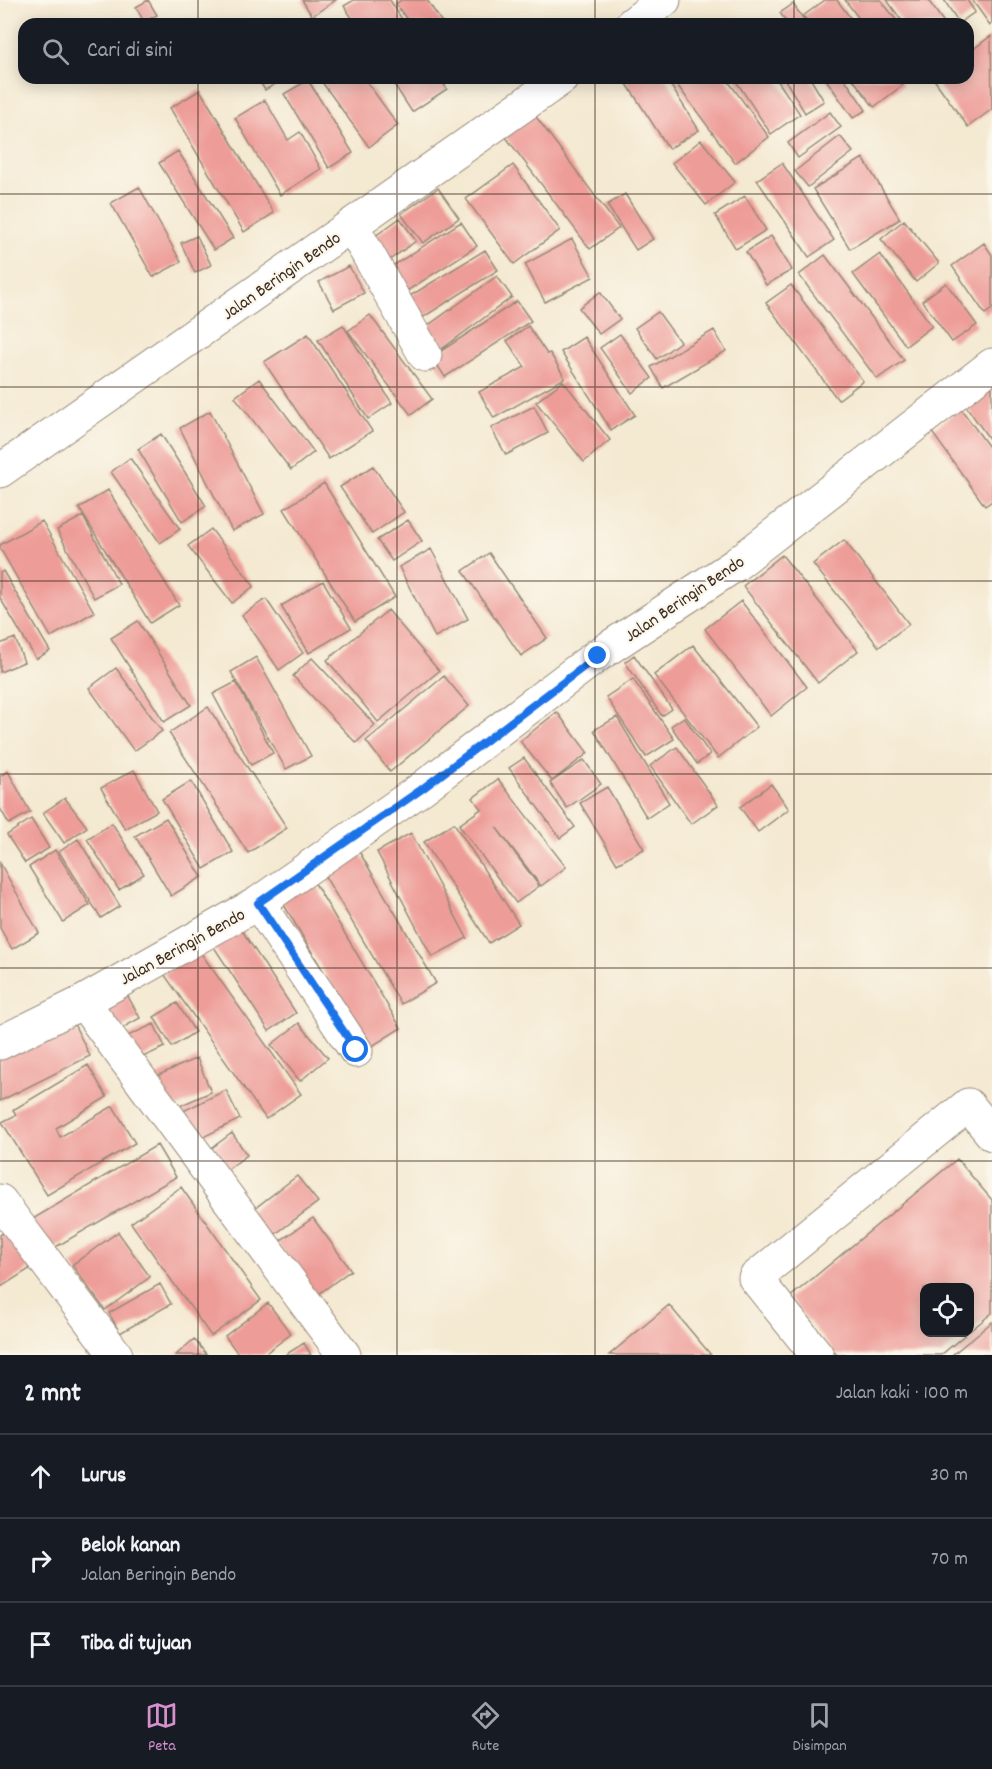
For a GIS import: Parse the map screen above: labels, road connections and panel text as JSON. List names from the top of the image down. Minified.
{"streets":{"street":["Jalan Beringin Bendo"]},"page":{"search":"Cari di sini","heading":["2 mnt","Jalan kaki · 100 m"],"list":[["Lurus","30 m"],["Belok kanan","Jalan Beringin Bendo","70 m"],"Tiba di tujuan"],"nav":["Peta","Rute","Disimpan"]}}
